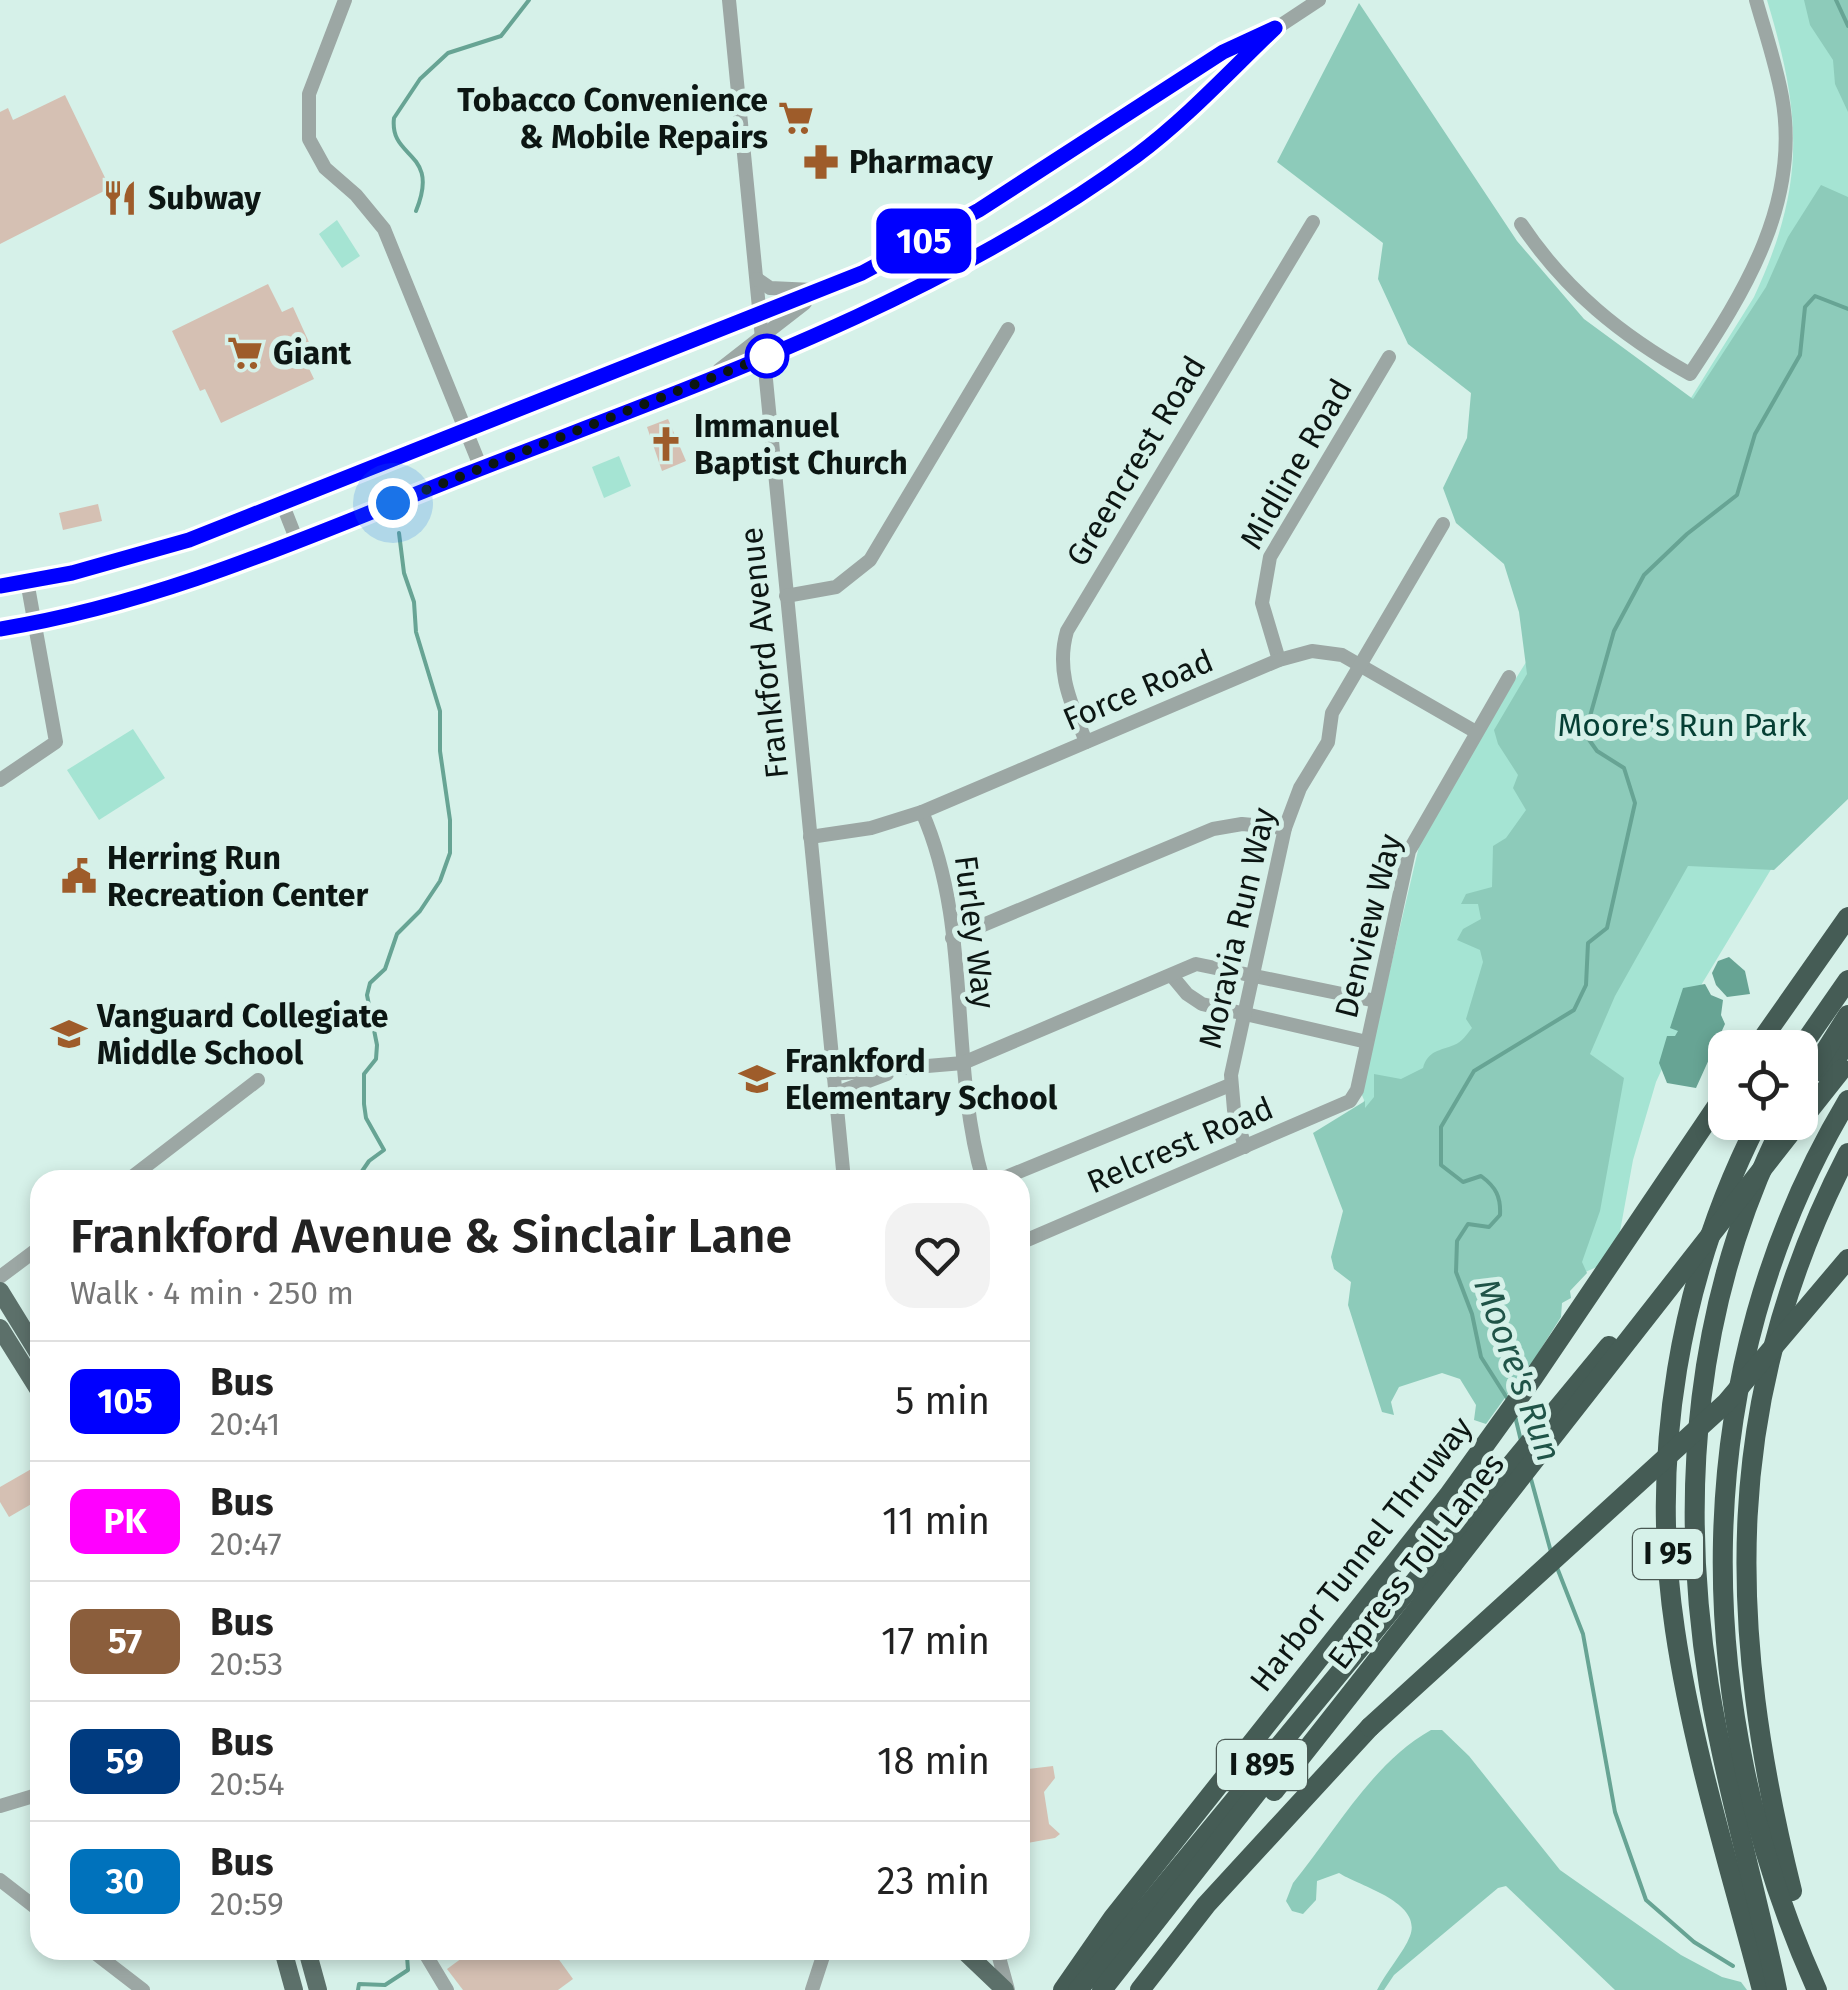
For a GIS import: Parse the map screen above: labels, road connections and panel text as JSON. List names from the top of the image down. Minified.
{"streets":{"highway":["Harbor Tunnel Thruway","I 95","Express Toll Lanes","I 895"],"street":["Greencrest Road","Midline Road","Frankford Avenue","Force Road","Denview Way","Moravia Run Way","Furley Way","Relcrest Road"]},"crossings":[["Greencrest Road","Force Road"],["Midline Road","Force Road"],["Frankford Avenue","Force Road"],["Force Road","Denview Way"],["Force Road","Moravia Run Way"],["Force Road","Furley Way"],["Denview Way","Relcrest Road"],["Moravia Run Way","Relcrest Road"]],"water":["Moore's Run"],"parks":["Moore's Run Park"],"places":{"supermarket":["Tobacco Convenience & Mobile Repairs","Giant"],"pharmacy":["Pharmacy"],"restaurant":["Subway"],"church":["Immanuel Baptist Church"],"public building":["Herring Run Recreation Center"],"school or university":["Vanguard Collegiate Middle School","Frankford Elementary School"]},"lines":["bus line 105"],"page":{"on_map":"105","heading":["Frankford Avenue & Sinclair Lane","Walk · 4 min · 250 m"],"list":[{"mark":"105","name":"Bus","note":"20:41","value":"5 min"},{"mark":"PK","name":"Bus","note":"20:47","value":"11 min"},{"mark":"57","name":"Bus","note":"20:53","value":"17 min"},{"mark":"59","name":"Bus","note":"20:54","value":"18 min"},{"mark":"30","name":"Bus","note":"20:59","value":"23 min"}]}}
